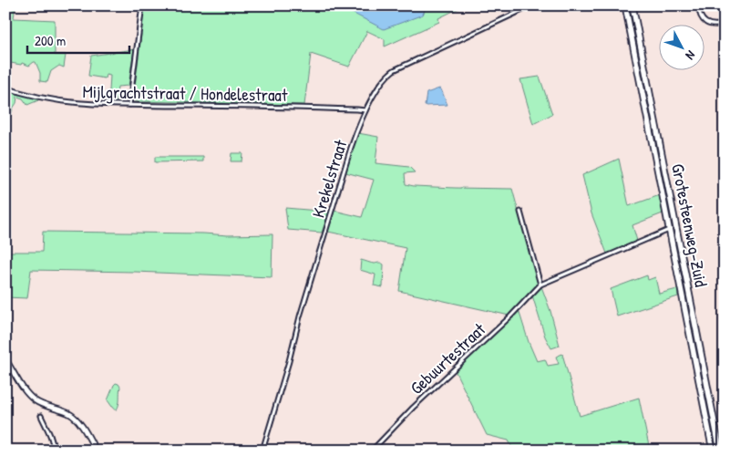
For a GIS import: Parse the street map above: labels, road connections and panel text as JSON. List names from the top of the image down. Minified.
{"streets":{"highway":["Grotesteenweg-Zuid"],"street":["Mijlgrachtstraat / Hondelestraat","Krekelstraat","Gebuurtestraat"]},"crossings":[["Mijlgrachtstraat / Hondelestraat","Krekelstraat"],["Grotesteenweg-Zuid","Gebuurtestraat"]],"scale_bar":"200 m","north":"bottom right"}
